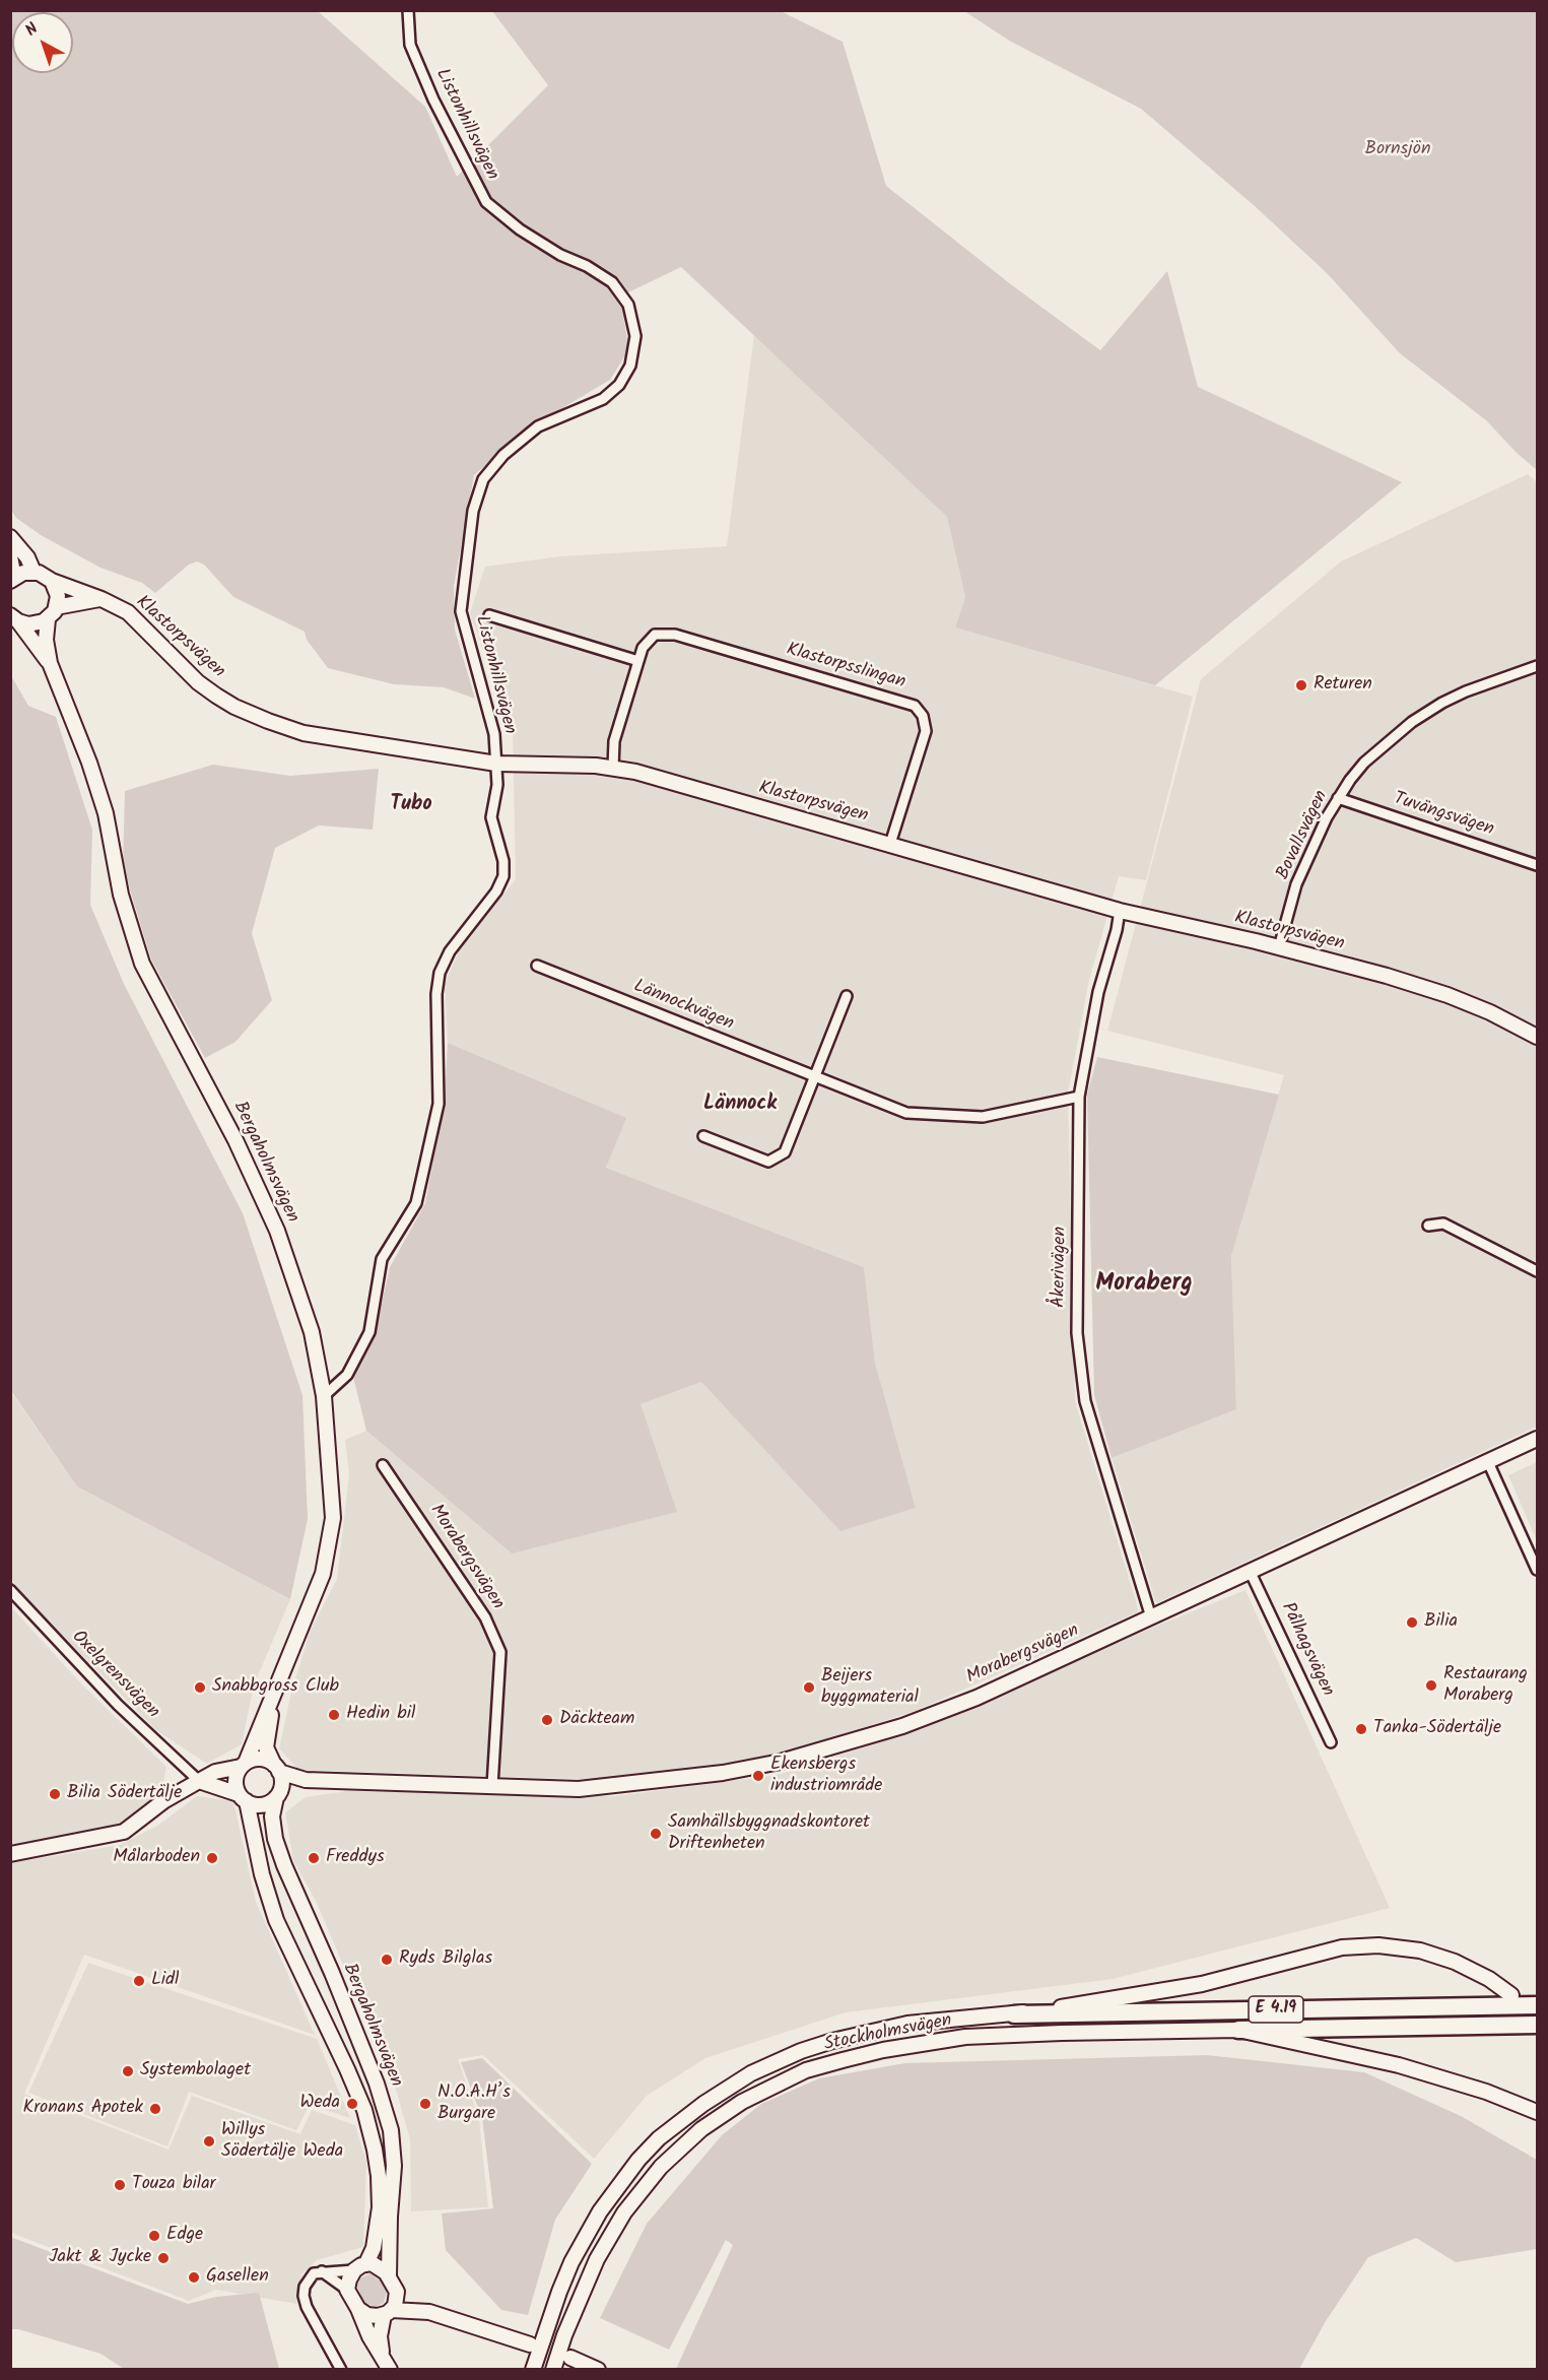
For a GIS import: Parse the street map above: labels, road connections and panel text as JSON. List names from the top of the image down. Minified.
{"streets":{"highway":["E 4.19"],"main road":["Klastorpsvägen","Bergaholmsvägen","Morabergsvägen","Stockholmsvägen"],"street":["Listonhillsvägen","Klastorpsslingan","Tuvängsvägen","Bovallsvägen","Lännockvägen","Åkerivägen","Pålhagsvägen","Oxelgrensvägen"]},"crossings":[["Listonhillsvägen","Klastorpsvägen"],["Listonhillsvägen","Bergaholmsvägen"],["Klastorpsvägen","Klastorpsslingan"],["Klastorpsvägen","Bovallsvägen"],["Klastorpsvägen","Bergaholmsvägen"],["Klastorpsvägen","Åkerivägen"],["Tuvängsvägen","Bovallsvägen"],["Lännockvägen","Åkerivägen"],["Bergaholmsvägen","Morabergsvägen"],["Åkerivägen","Morabergsvägen"],["Morabergsvägen","Pålhagsvägen"],["E 4.19","Stockholmsvägen"]],"districts":["Tubo","Lännock","Moraberg"],"parks":["Bornsjön"],"places":["Returen","Bilia","Restaurang Moraberg","Snabbgross Club","Beijers byggmaterial","Hedin bil","Däckteam","Tanka-Södertälje","Ekensbergs industriområde","Bilia Södertälje","Samhällsbyggnadskontoret Driftenheten","Målarboden","Freddys","Ryds Bilglas","Lidl","Systembolaget","Weda","N.O.A.H’s Burgare","Kronans Apotek","Willys Södertälje Weda","Touza bilar","Edge","Jakt & Jycke","Gasellen"],"north":"top left"}
